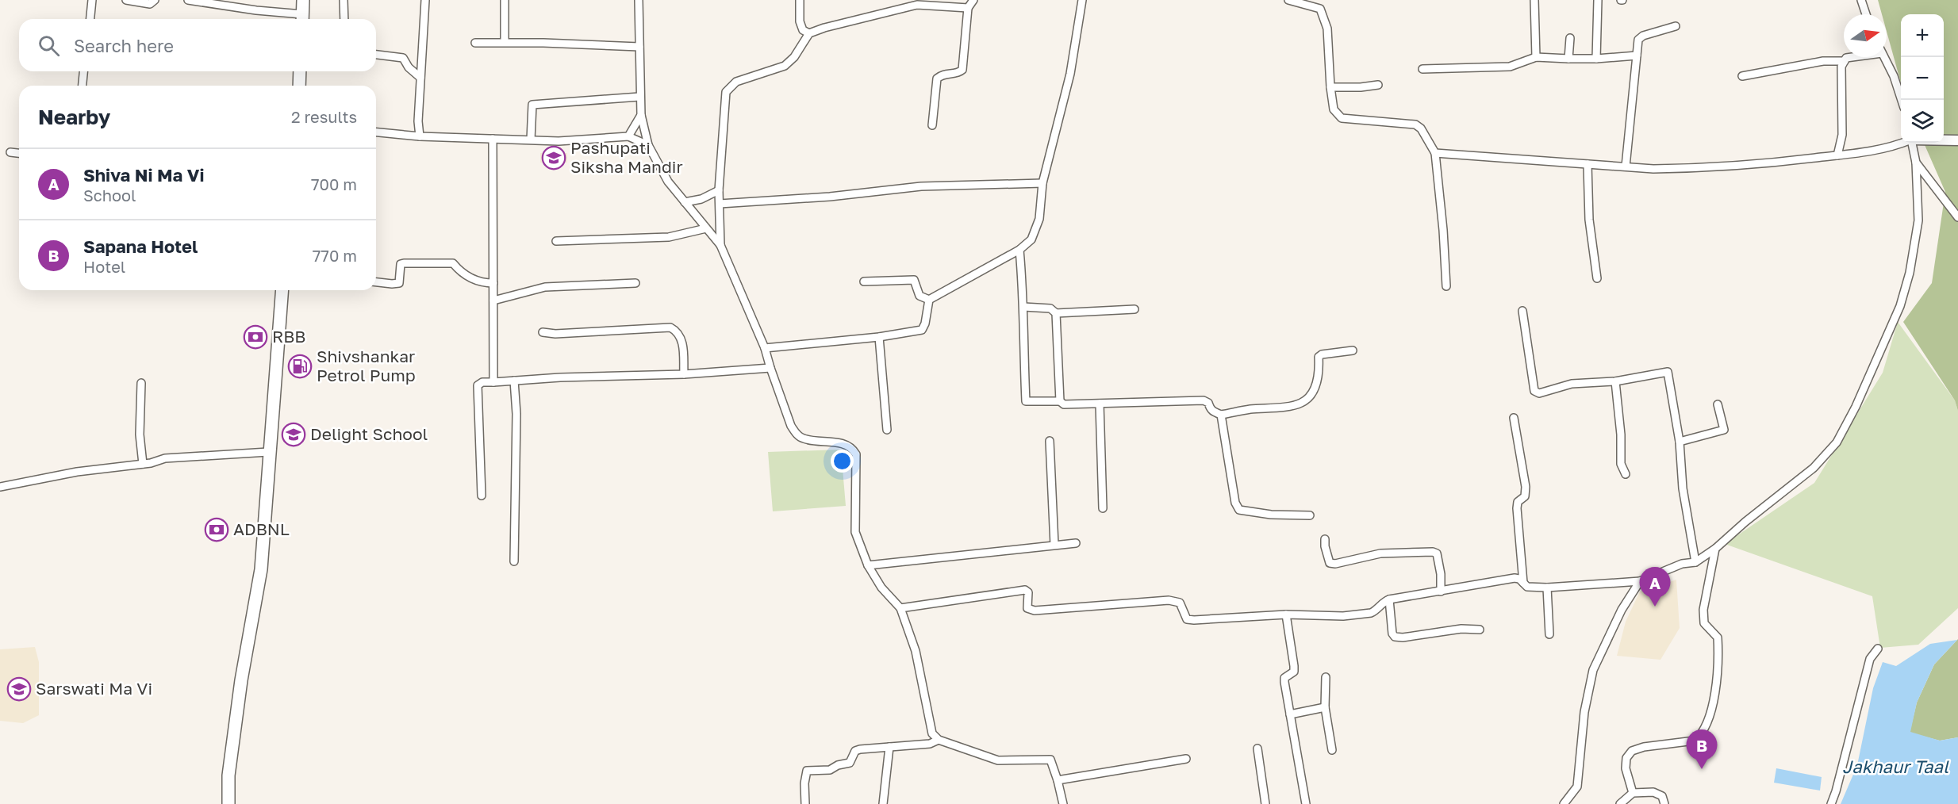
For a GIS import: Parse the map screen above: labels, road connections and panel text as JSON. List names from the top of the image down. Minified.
{"water":["Jakhaur Taal"],"places":{"school or university":["Pashupati Siksha Mandir","Delight School","Sarswati Ma Vi"],"bank":["RBB","ADBNL"],"fuel station":["Shivshankar Petrol Pump"]},"north":"right","page":{"map_buttons":["+","−"],"search":"Search here","heading":["Nearby","2 results"],"list":[{"mark":"A","name":"Shiva Ni Ma Vi","note":"School","value":"700 m"},{"mark":"B","name":"Sapana Hotel","note":"Hotel","value":"770 m"}],"pins":["A","B"]}}
